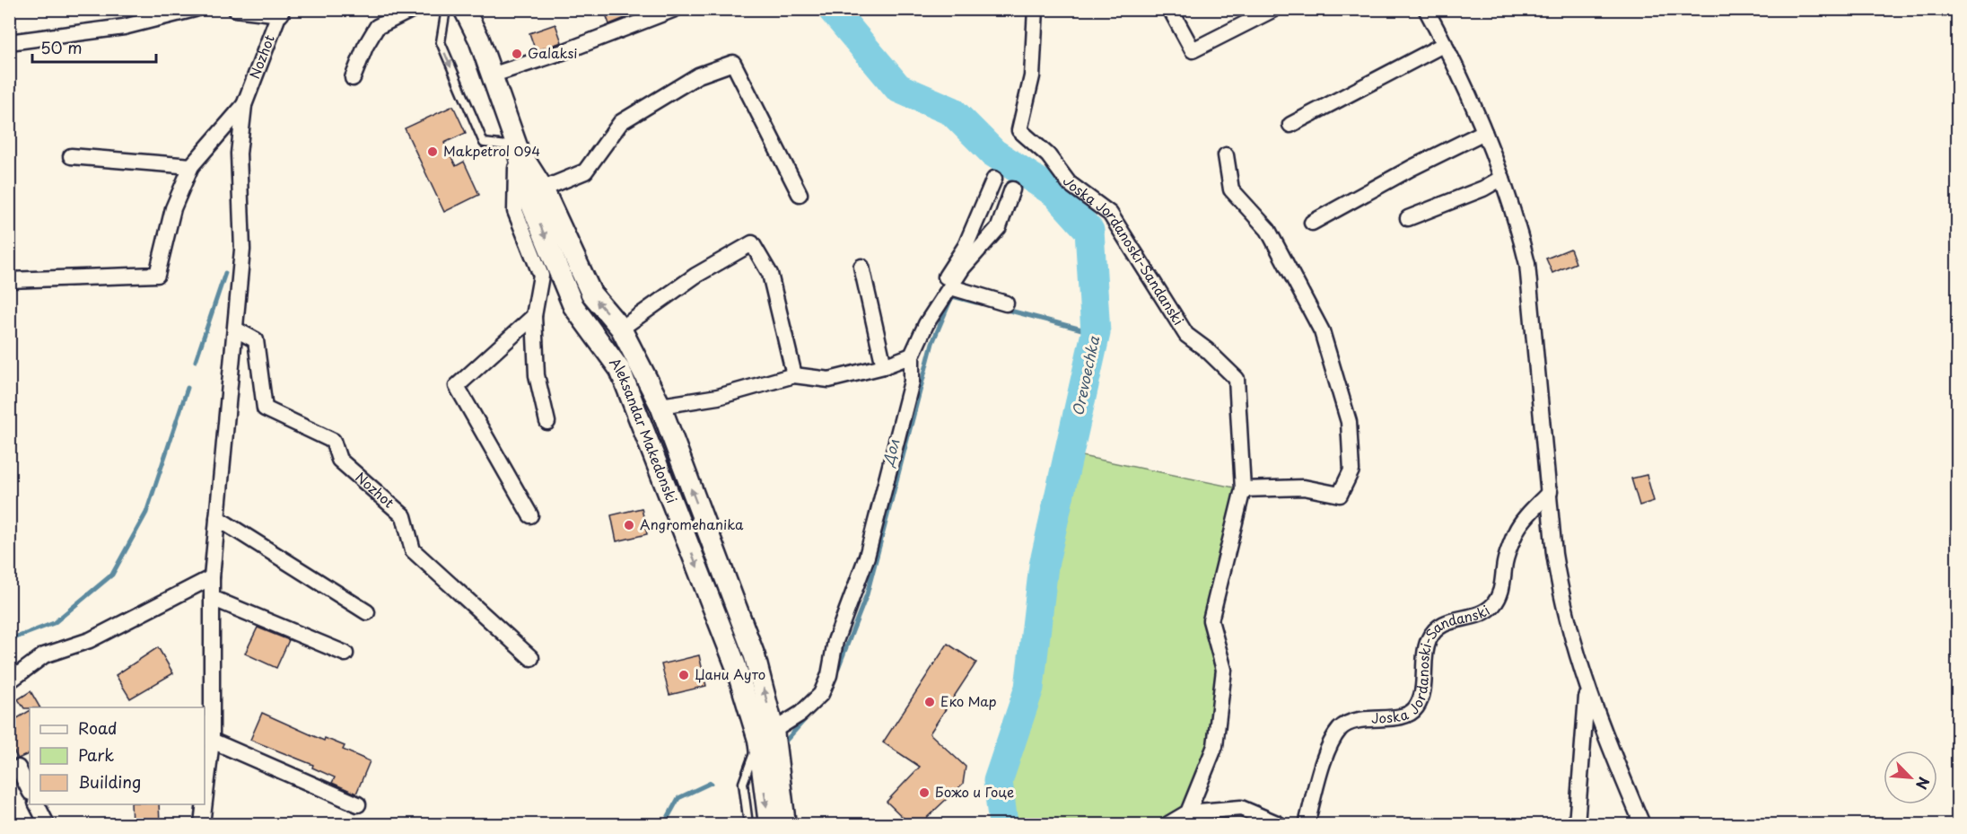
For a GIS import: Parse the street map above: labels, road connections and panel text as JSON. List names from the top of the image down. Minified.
{"streets":{"street":["Nozhot","Joska Jordanoski-Sandanski","Aleksandar Makedonski"]},"water":["Orevoechka","Дол"],"places":["Galaksi","Makpetrol 094","Angromehanika","Џани Ауто","Еко Мар","Божо и Гоце"],"legend":["Road","Park","Building"],"scale_bar":"50 m","north":"bottom right"}
